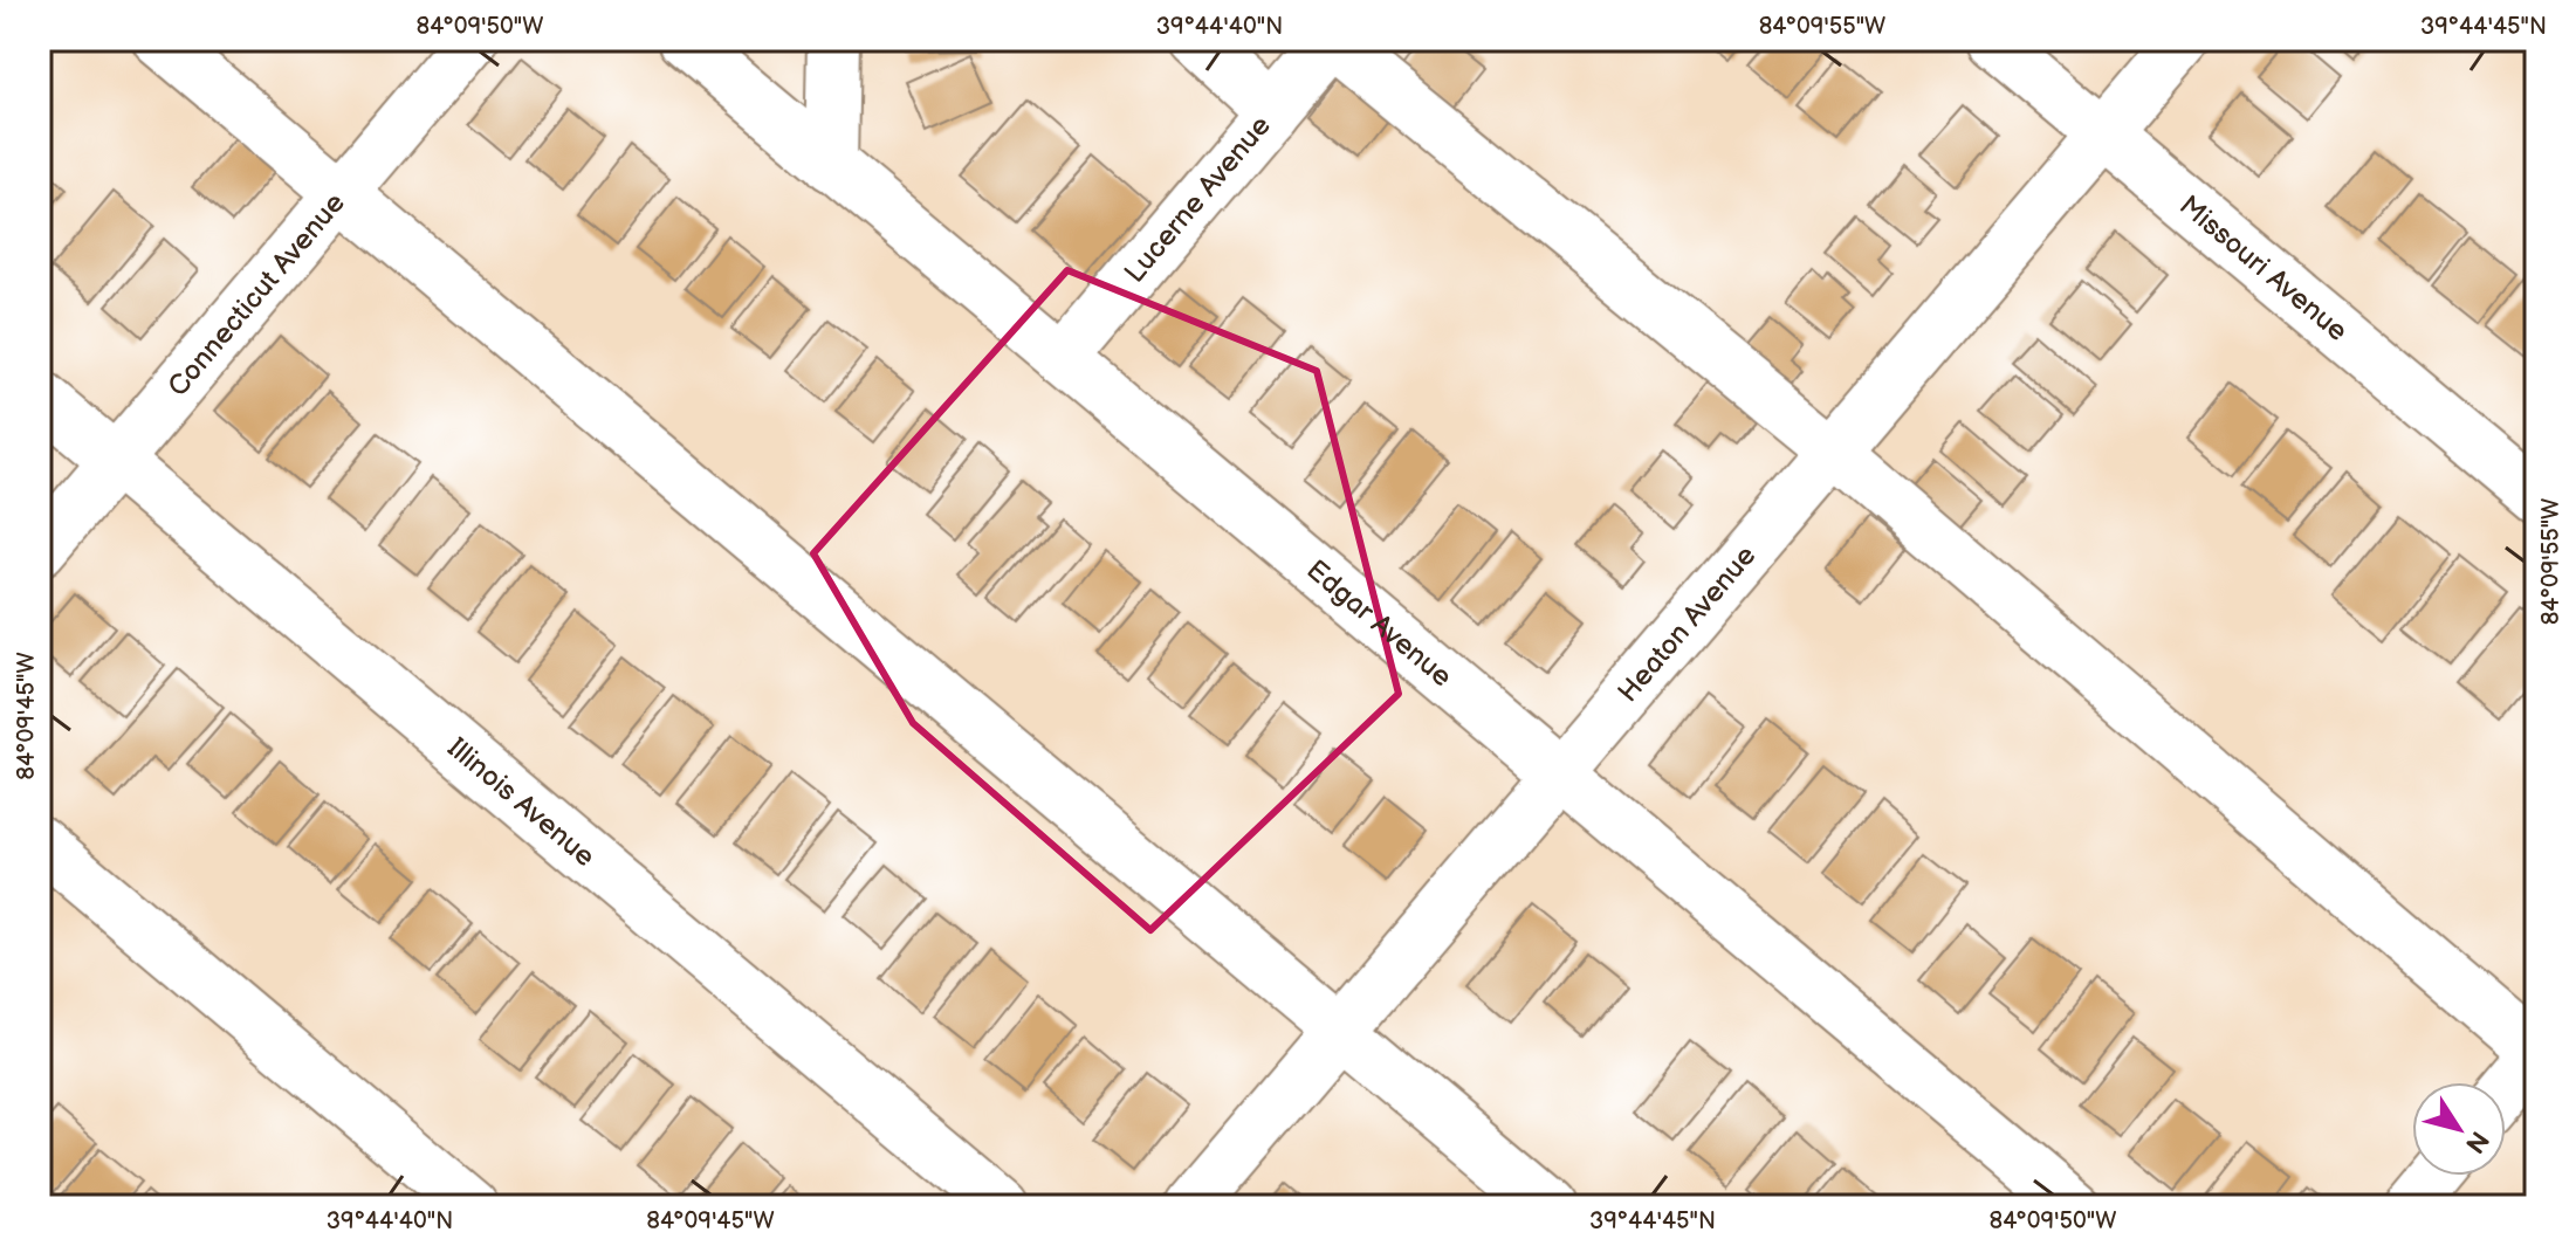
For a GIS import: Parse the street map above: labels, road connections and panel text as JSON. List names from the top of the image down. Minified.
{"streets":{"street":["Lucerne Avenue","Missouri Avenue","Connecticut Avenue","Edgar Avenue","Heaton Avenue","Illinois Avenue"]},"crossings":[["Lucerne Avenue","Edgar Avenue"],["Missouri Avenue","Heaton Avenue"],["Connecticut Avenue","Illinois Avenue"],["Edgar Avenue","Heaton Avenue"]],"north":"bottom right","coordinates":["84°09'50\"W","39°44'40\"N","84°09'55\"W","39°44'45\"N","84°09'45\"W"]}
